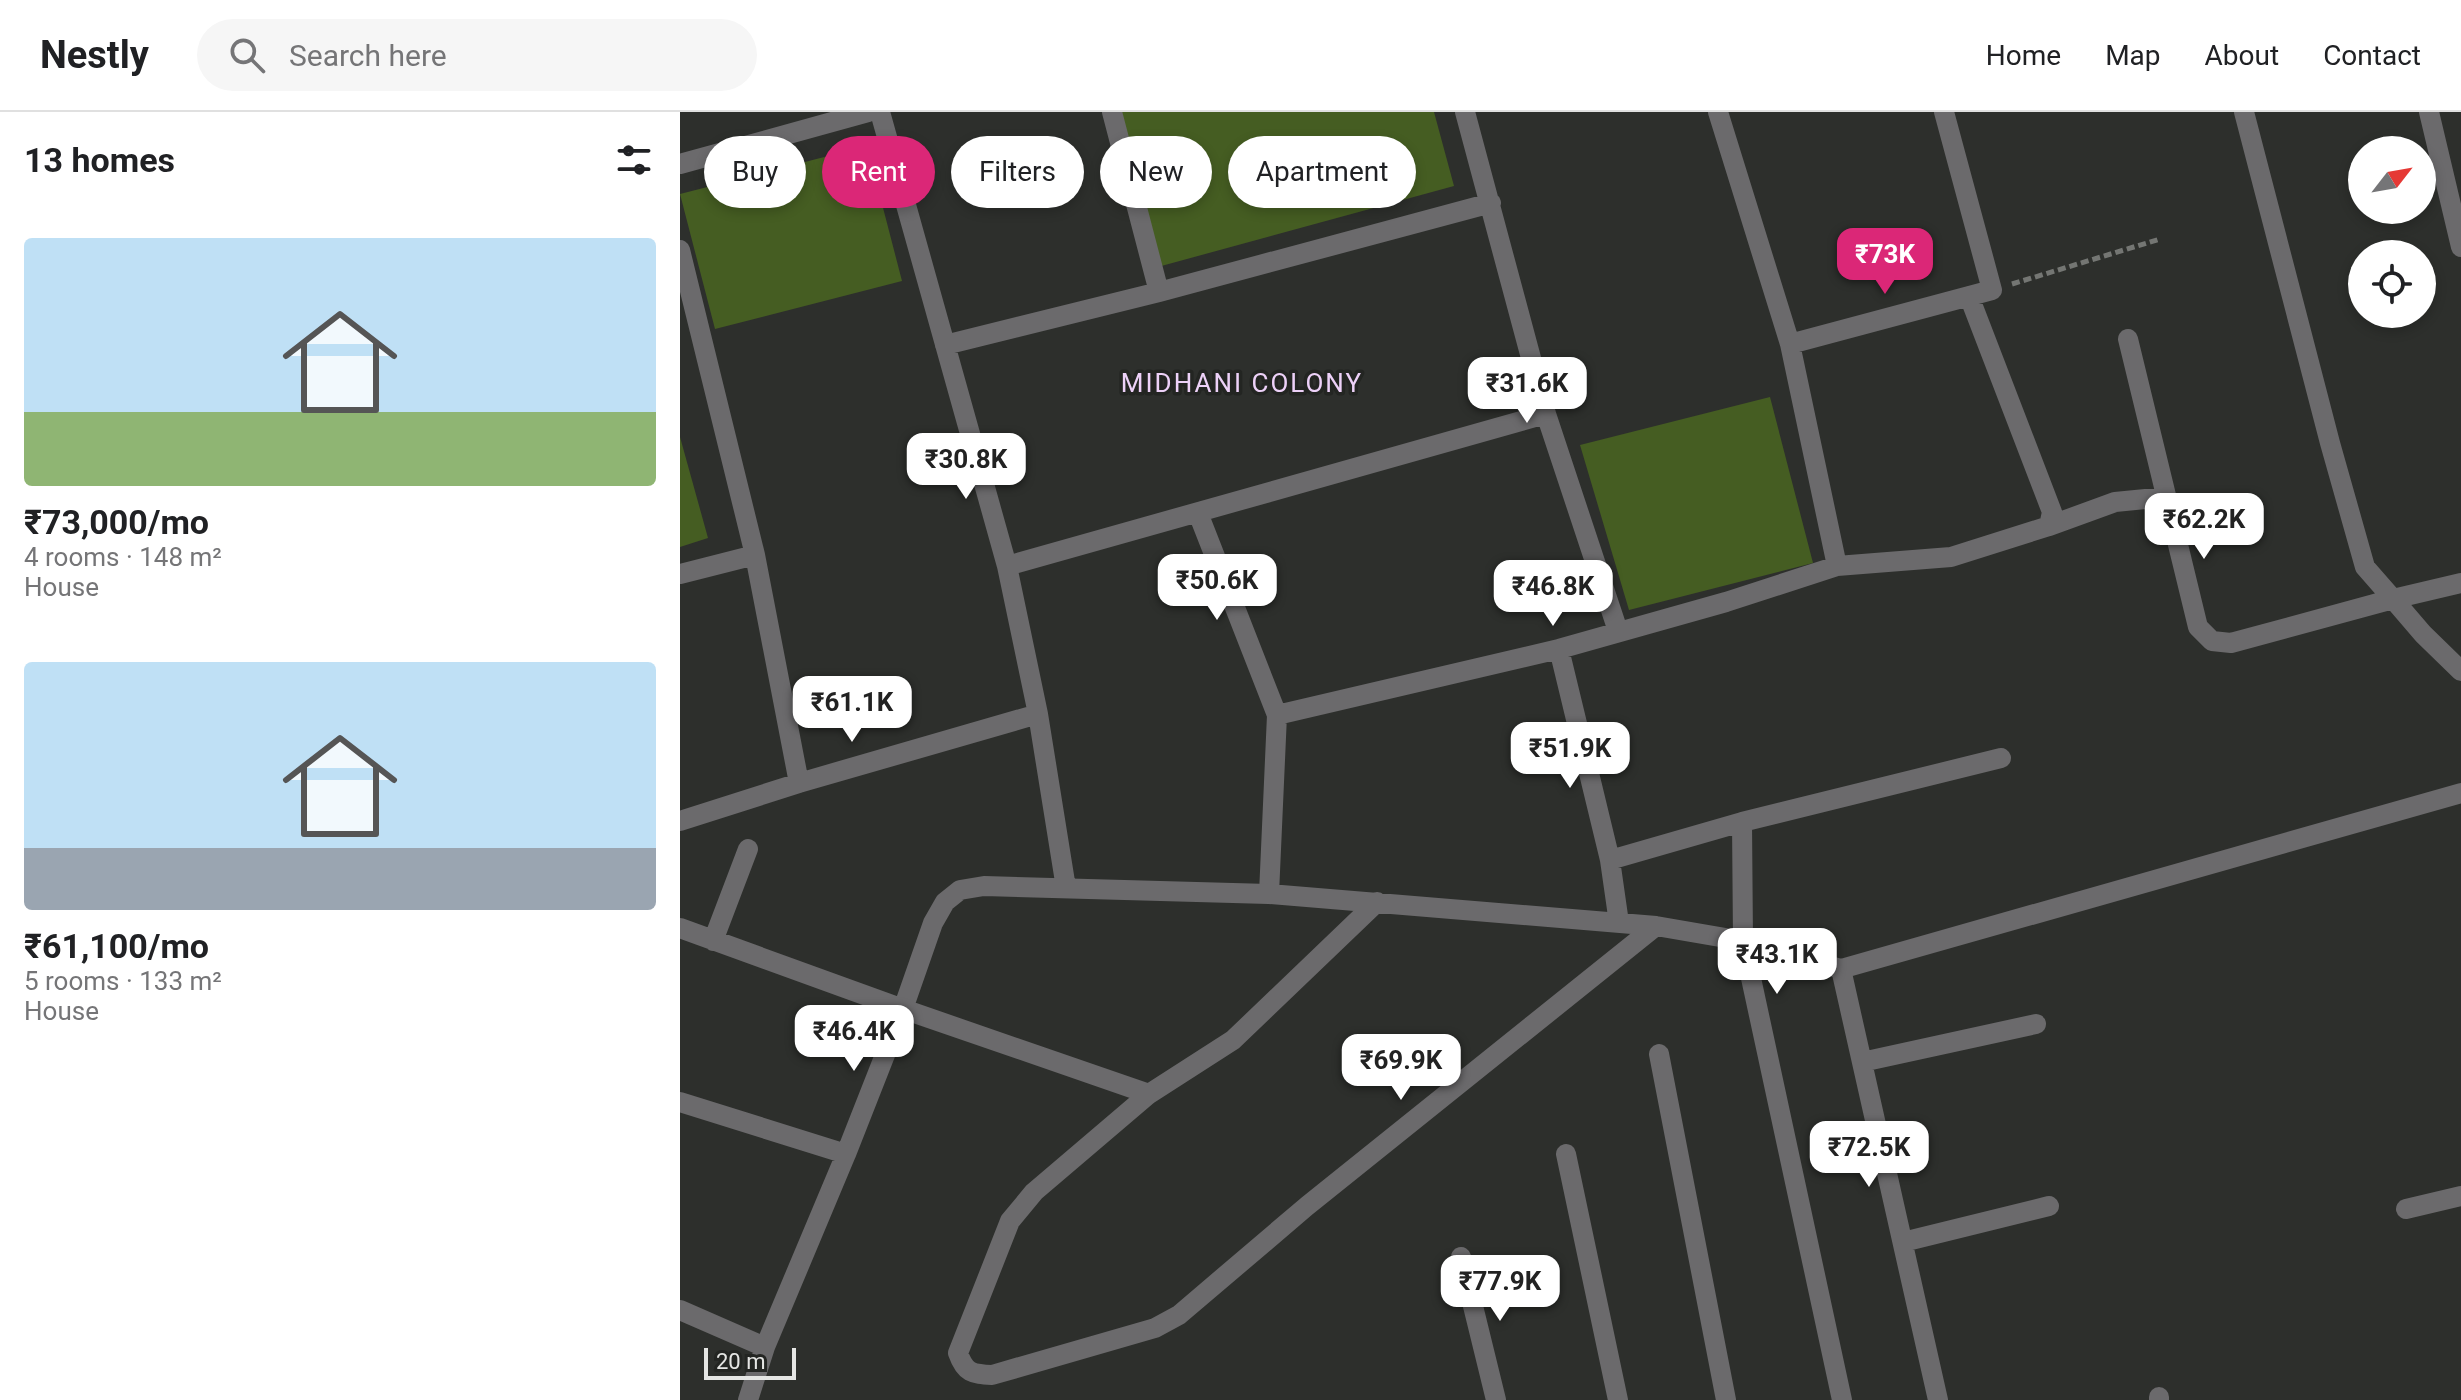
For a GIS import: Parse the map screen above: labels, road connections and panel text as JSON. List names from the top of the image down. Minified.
{"districts":["MIDHANI COLONY"],"scale_bar":"20 m","north":"top right","page":{"header":"Nestly","search":"Search here","nav":["Home","Map","About","Contact"],"heading":"13 homes","chip":["Buy","Rent","Filters","New","Apartment"],"list":[{"name":"₹73,000/mo","note":"4 rooms · 148 m² · House"},{"name":"₹61,100/mo","note":"5 rooms · 133 m² · House"}],"price":["₹73K","₹31.6K","₹30.8K","₹62.2K","₹50.6K","₹46.8K","₹61.1K","₹51.9K","₹43.1K","₹46.4K","₹69.9K","₹72.5K","₹77.9K"],"scale":"20 m"}}
